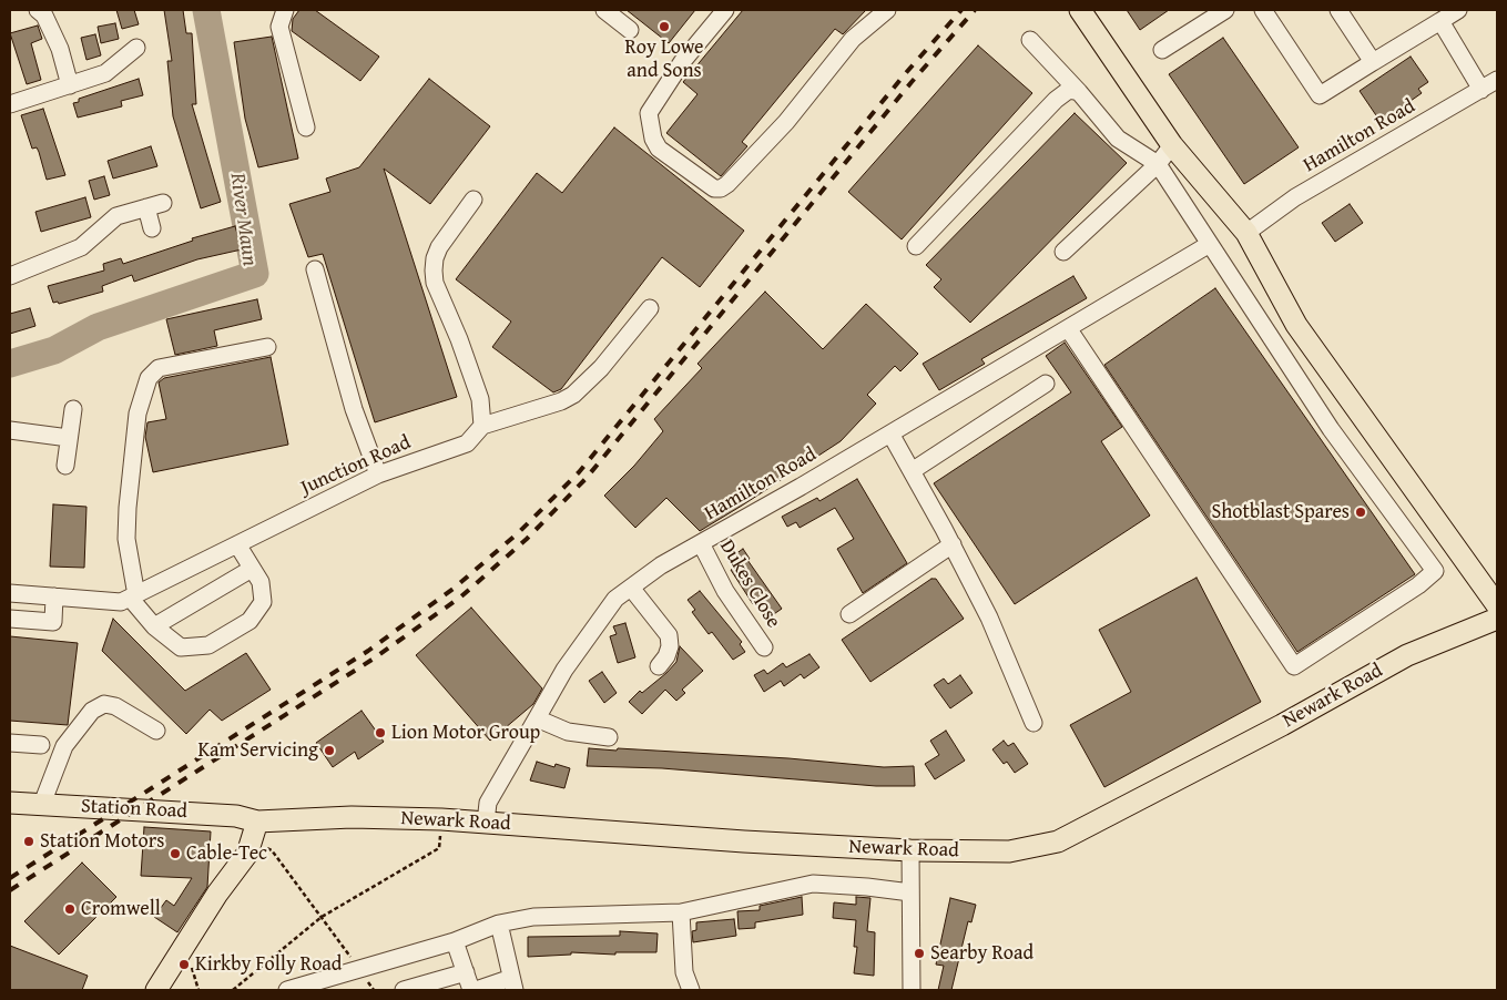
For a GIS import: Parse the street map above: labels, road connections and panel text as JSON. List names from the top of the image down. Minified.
{"streets":{"main road":["Newark Road","Station Road"],"street":["Hamilton Road","Junction Road","Dukes Close"]},"crossings":[["Hamilton Road","Dukes Close"],["Hamilton Road","Newark Road"],["Newark Road","Station Road"]],"water":["River Maun"],"places":["Roy Lowe and Sons","Shotblast Spares","Lion Motor Group","Kam Servicing","Station Motors","Cable-Tec","Cromwell","Searby Road","Kirkby Folly Road"]}
